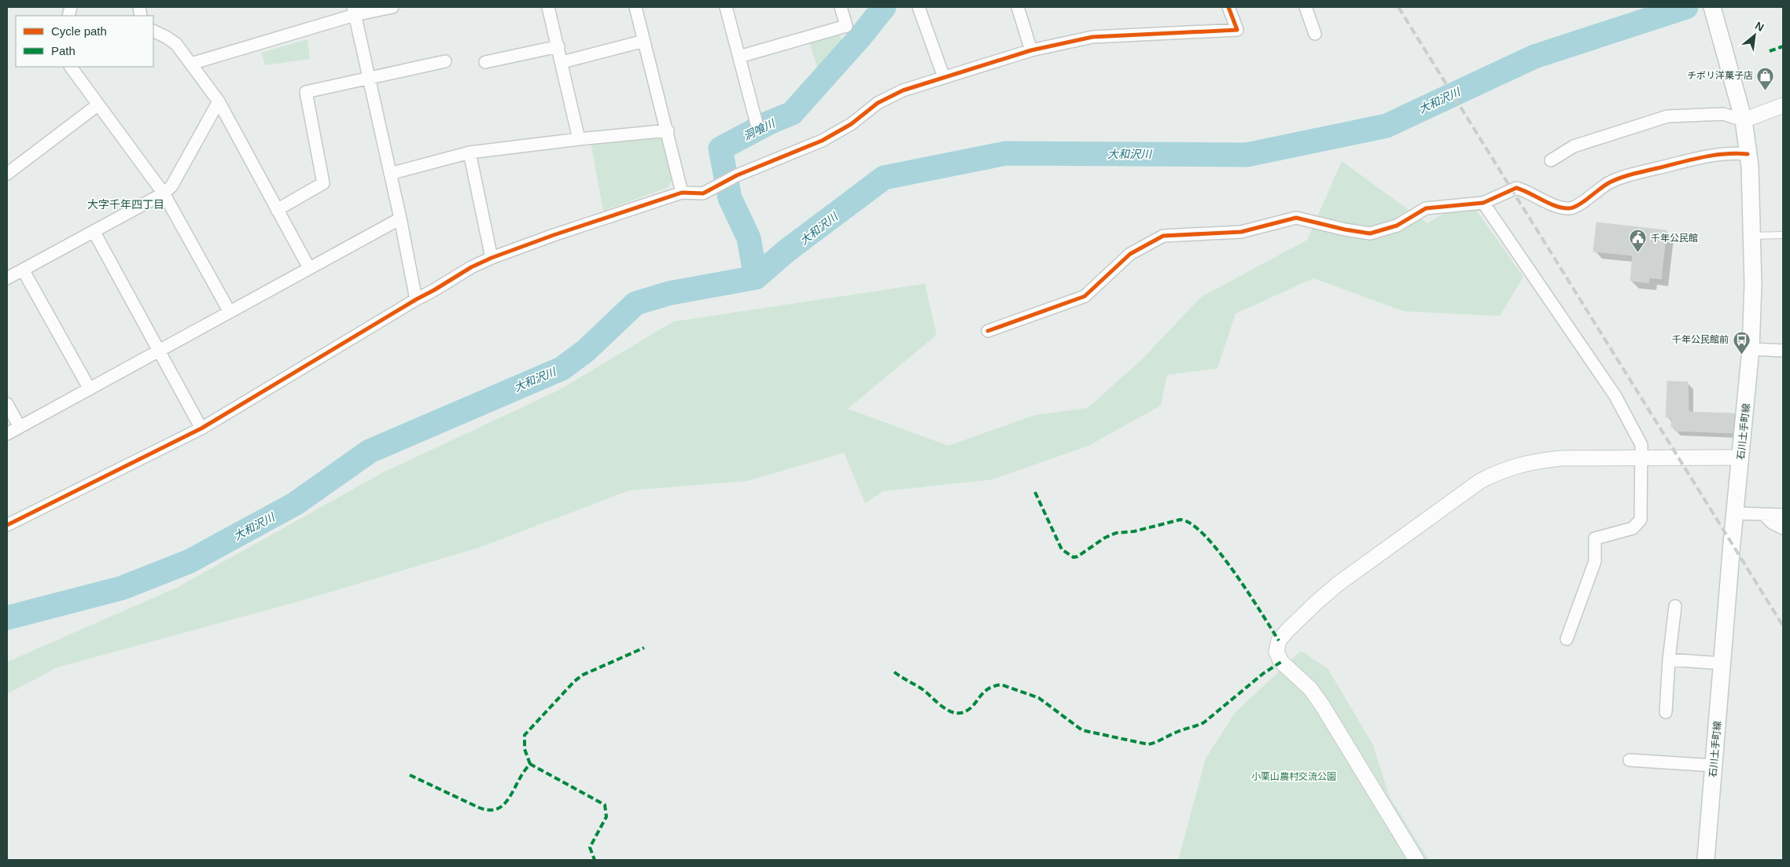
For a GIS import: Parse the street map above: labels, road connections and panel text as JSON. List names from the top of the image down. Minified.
{"streets":{"main road":["石川土手町線"]},"districts":["大字千年四丁目"],"water":["大和沢川","洞喰川"],"parks":["小栗山農村交流公園"],"places":{"shop":["チボリ洋菓子店"],"public building":["千年公民館"],"bus stop":["千年公民館前"]},"legend":["Cycle path","Path"],"north":"top right"}
